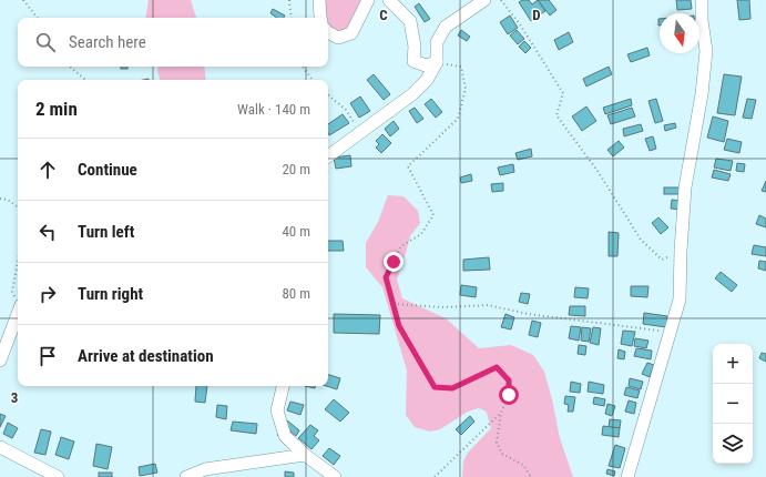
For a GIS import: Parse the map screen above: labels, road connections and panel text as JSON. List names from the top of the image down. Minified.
{"north":"bottom","page":{"search":"Search here","heading":["2 min","Walk · 140 m"],"list":[["Continue","20 m"],["Turn left","40 m"],["Turn right","80 m"],"Arrive at destination"],"map_buttons":["+","−"]},"grid":{"columns":["C","D"],"rows":["3"]}}
